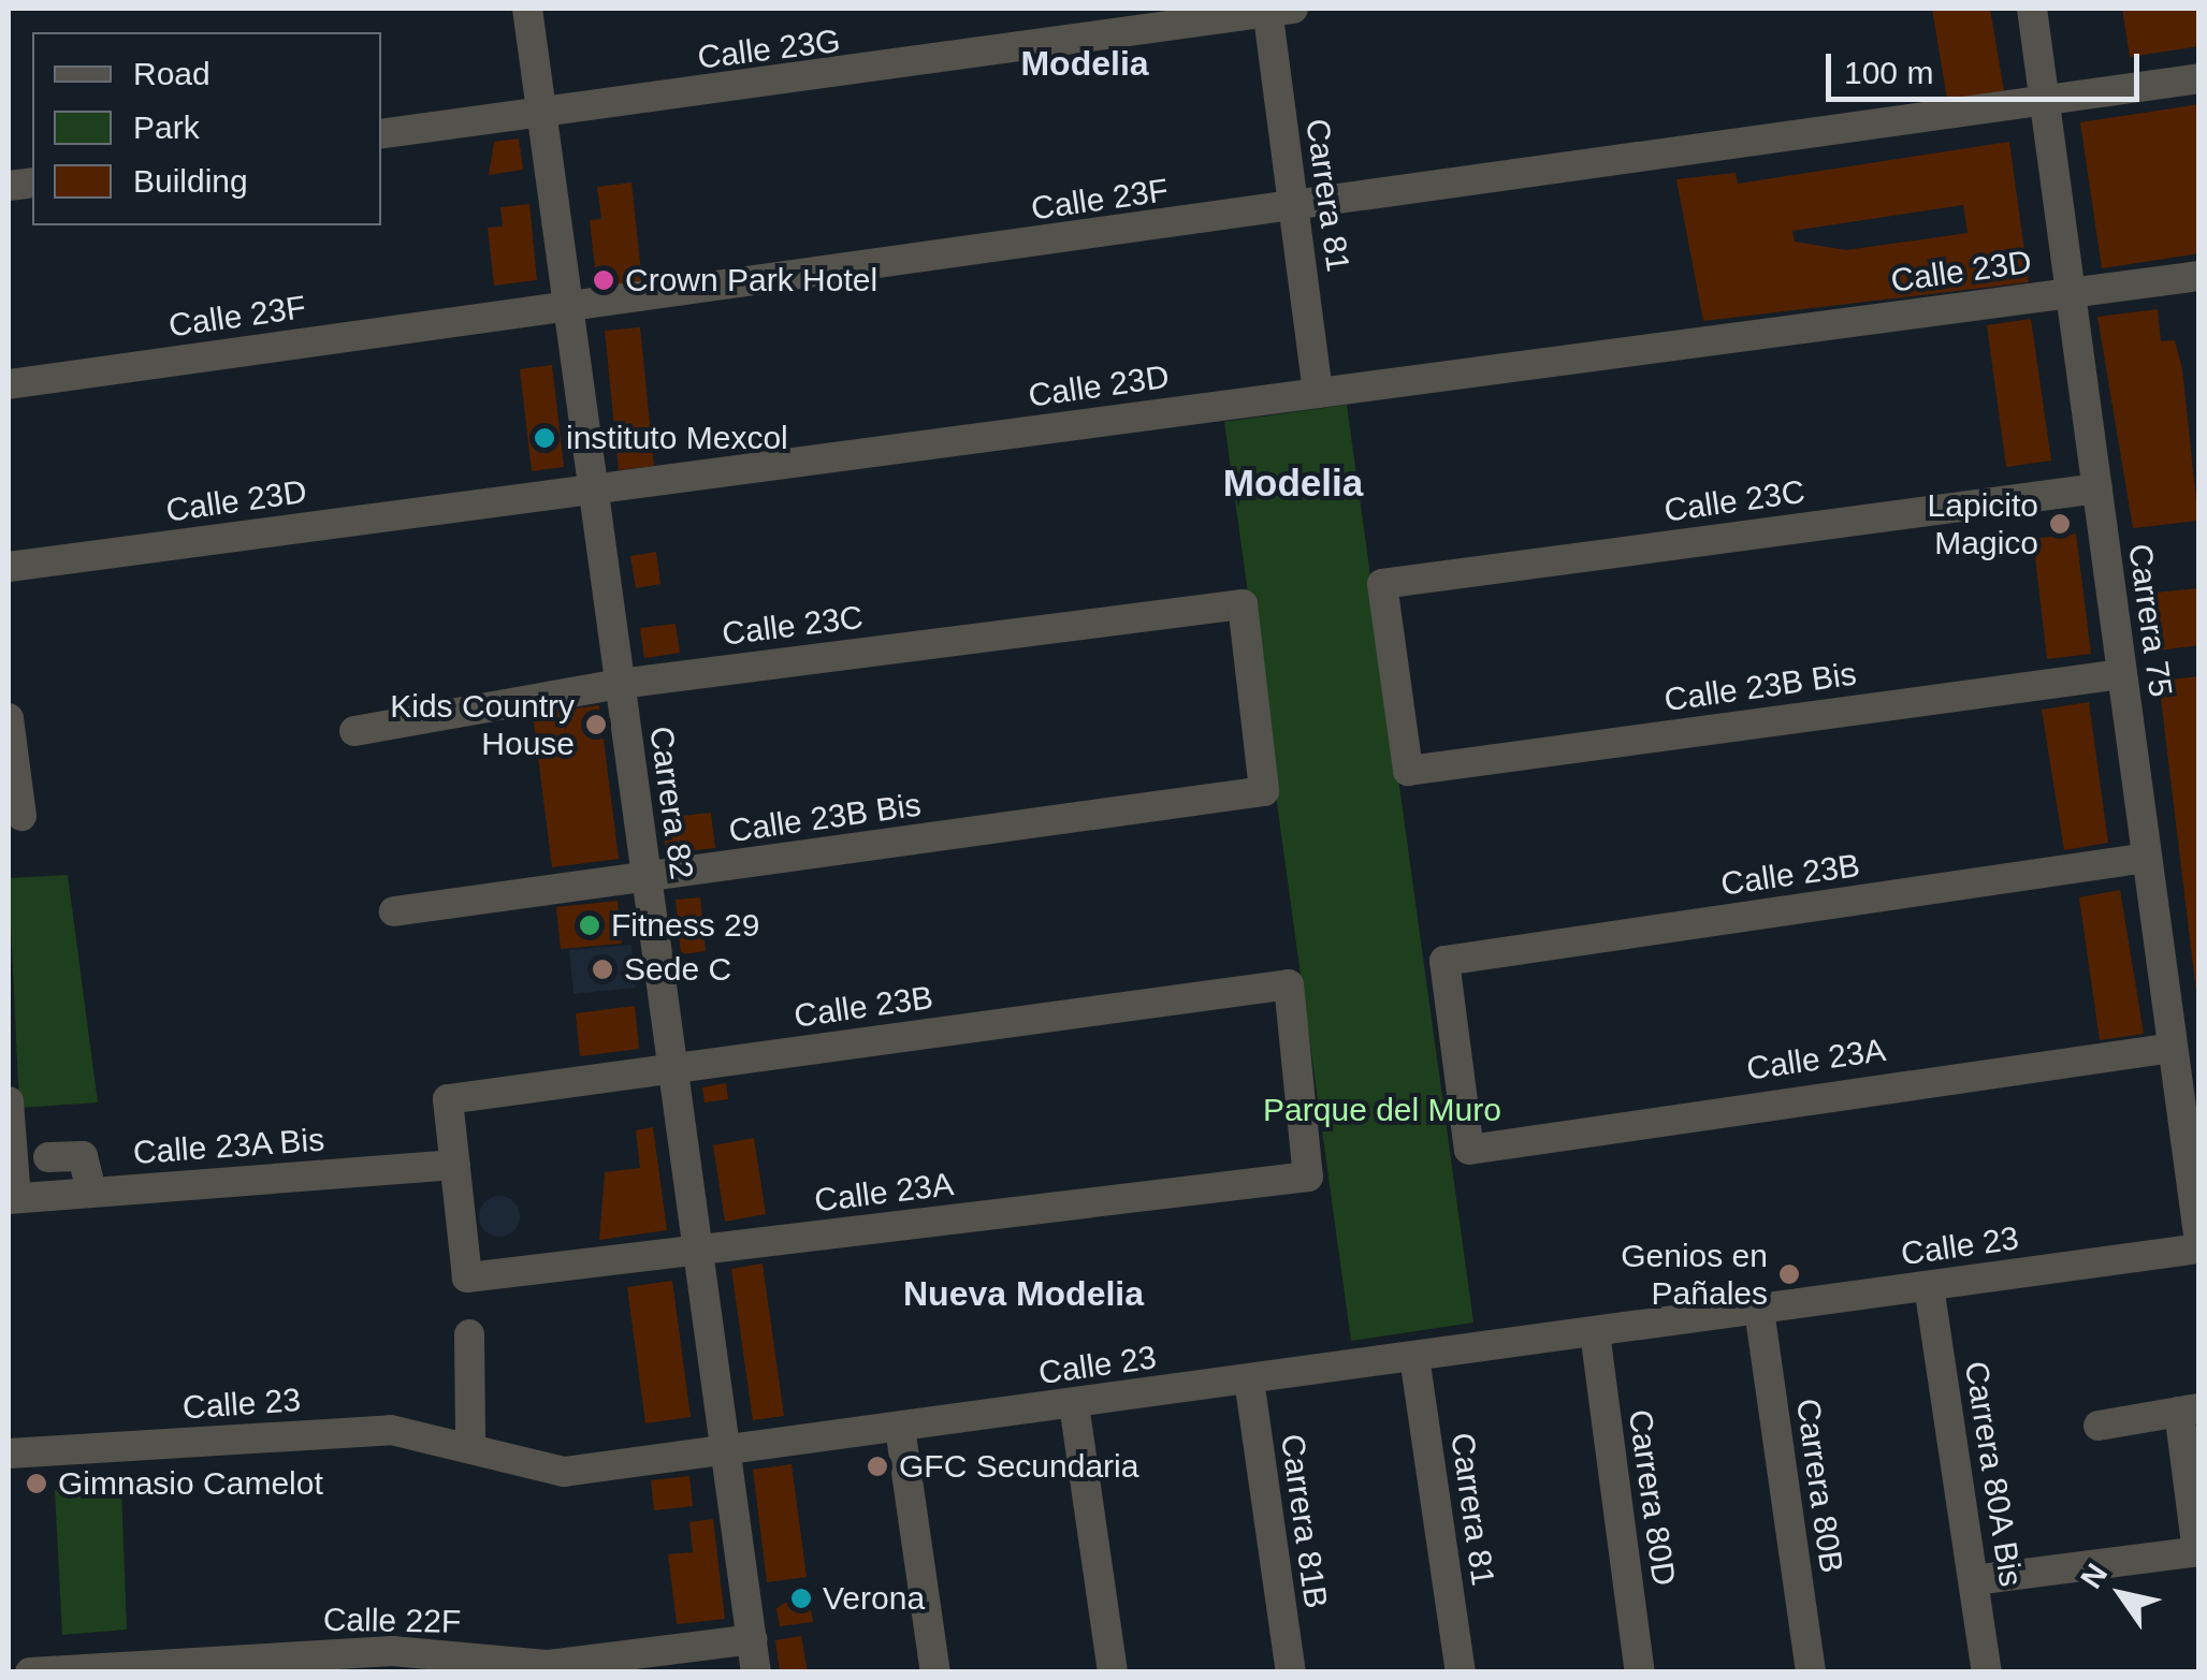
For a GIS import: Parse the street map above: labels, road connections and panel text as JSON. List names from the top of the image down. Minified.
{"streets":{"street":["Calle 23G","Carrera 81","Calle 23F","Calle 23D","Calle 23C","Carrera 75","Calle 23B Bis","Carrera 82","Calle 23B","Calle 23A","Calle 23A Bis","Calle 23","Carrera 80A Bis","Carrera 80B","Carrera 80D","Carrera 81B","Calle 22F"]},"crossings":[["Calle 23G","Carrera 81"],["Calle 23G","Carrera 82"],["Carrera 81","Calle 23F"],["Carrera 81","Calle 23D"],["Carrera 81","Calle 23"],["Calle 23F","Carrera 75"],["Calle 23F","Carrera 82"],["Calle 23D","Carrera 75"],["Calle 23D","Carrera 82"],["Calle 23C","Carrera 75"],["Calle 23C","Calle 23B Bis"],["Calle 23C","Carrera 82"],["Carrera 75","Calle 23B Bis"],["Carrera 75","Calle 23B"],["Carrera 75","Calle 23A"],["Carrera 75","Calle 23"],["Calle 23B Bis","Carrera 82"],["Carrera 82","Calle 23B"],["Carrera 82","Calle 23A"],["Carrera 82","Calle 23"],["Carrera 82","Calle 22F"],["Calle 23B","Calle 23A"],["Calle 23B","Calle 23A Bis"],["Calle 23A","Calle 23A Bis"],["Calle 23","Carrera 80A Bis"],["Calle 23","Carrera 80B"],["Calle 23","Carrera 80D"],["Calle 23","Carrera 81B"]],"districts":["Modelia","Modelia","Nueva Modelia"],"parks":["Parque del Muro"],"places":["Crown Park Hotel","instituto Mexcol","Lapicito Magico","Kids Country House","Fitness 29","Sede C","Genios en Pañales","GFC Secundaria","Gimnasio Camelot","Verona"],"legend":["Road","Park","Building"],"scale_bar":"100 m","north":"top left"}
